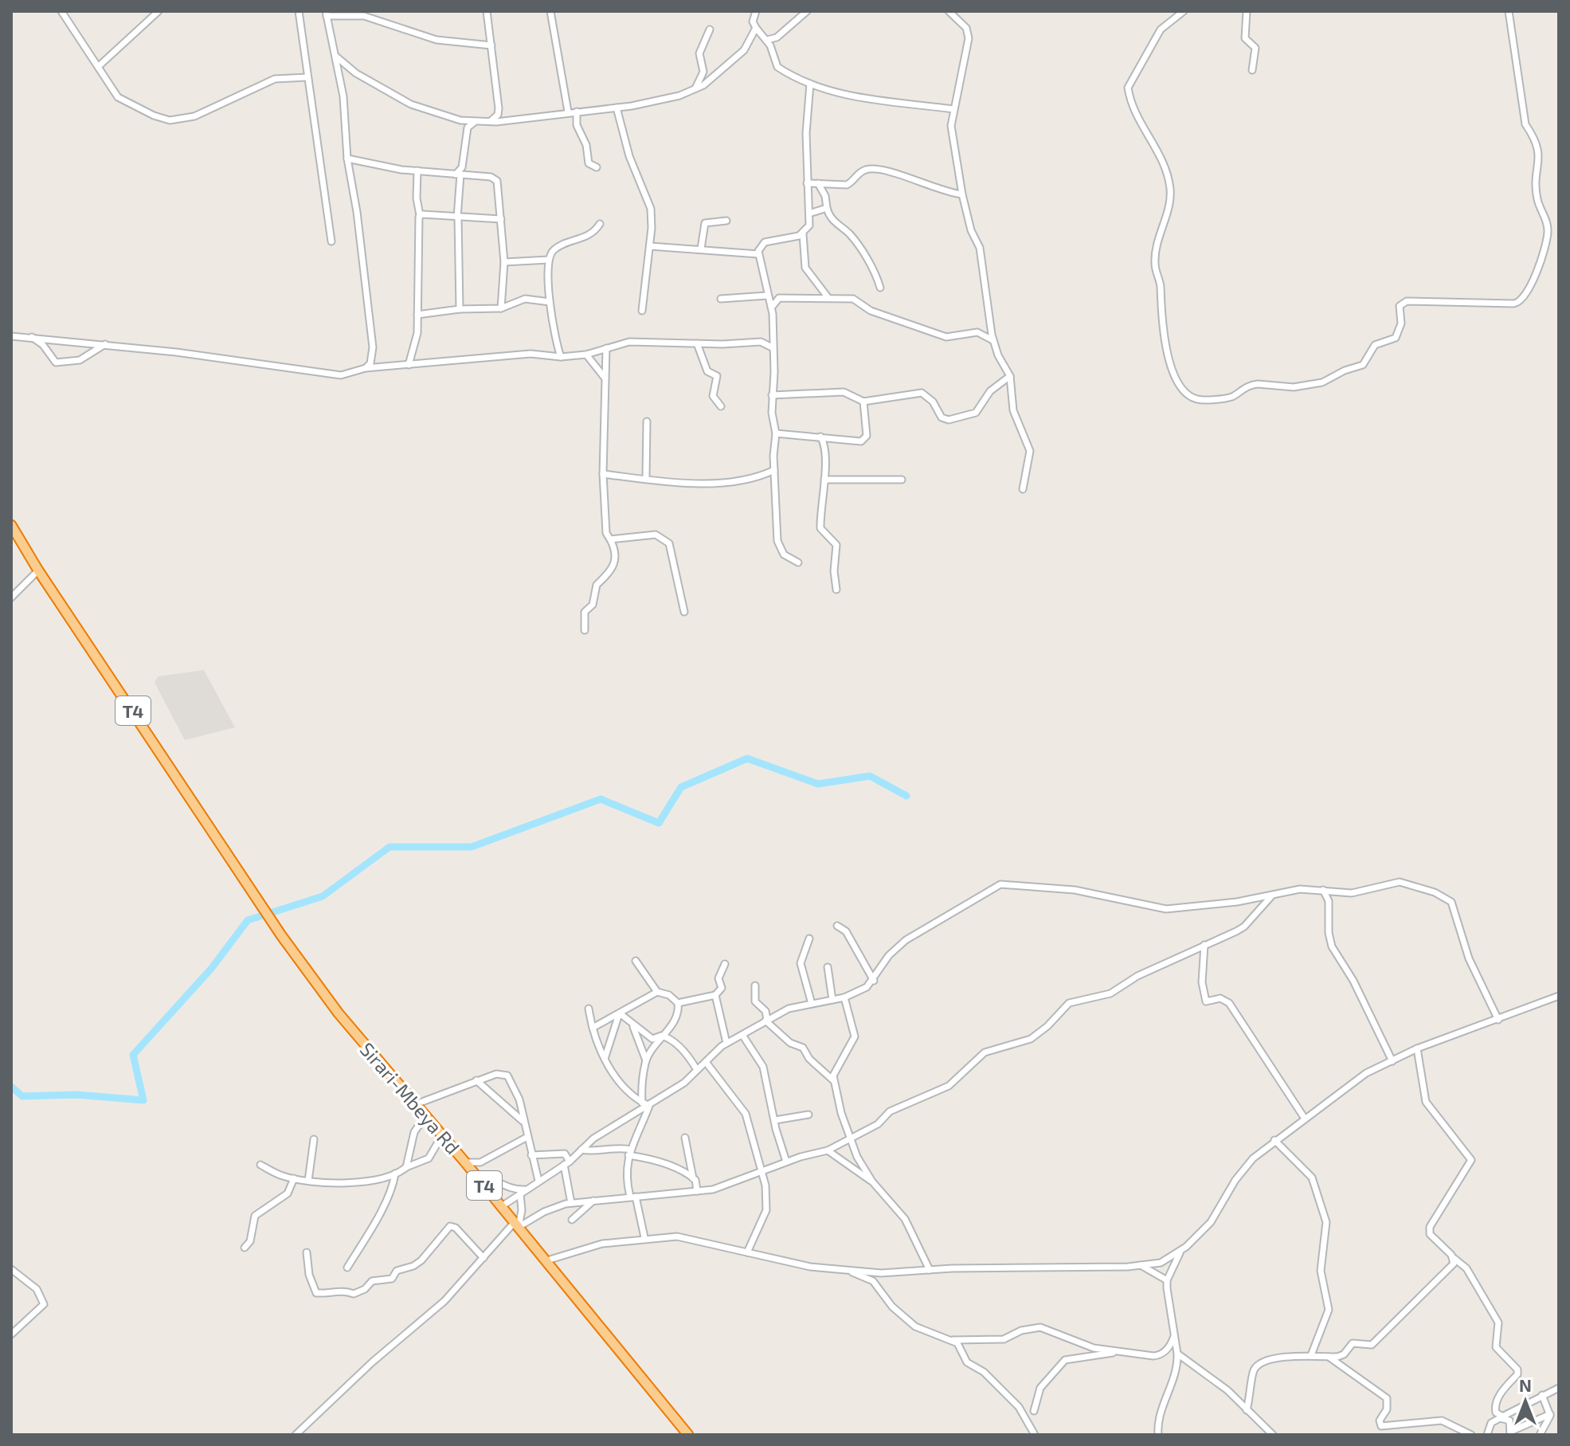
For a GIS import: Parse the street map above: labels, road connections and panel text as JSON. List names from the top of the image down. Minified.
{"streets":{"highway":["T4","Sirari-Mbeya Rd"]},"crossings":[["T4","Sirari-Mbeya Rd"]],"north":"top"}
